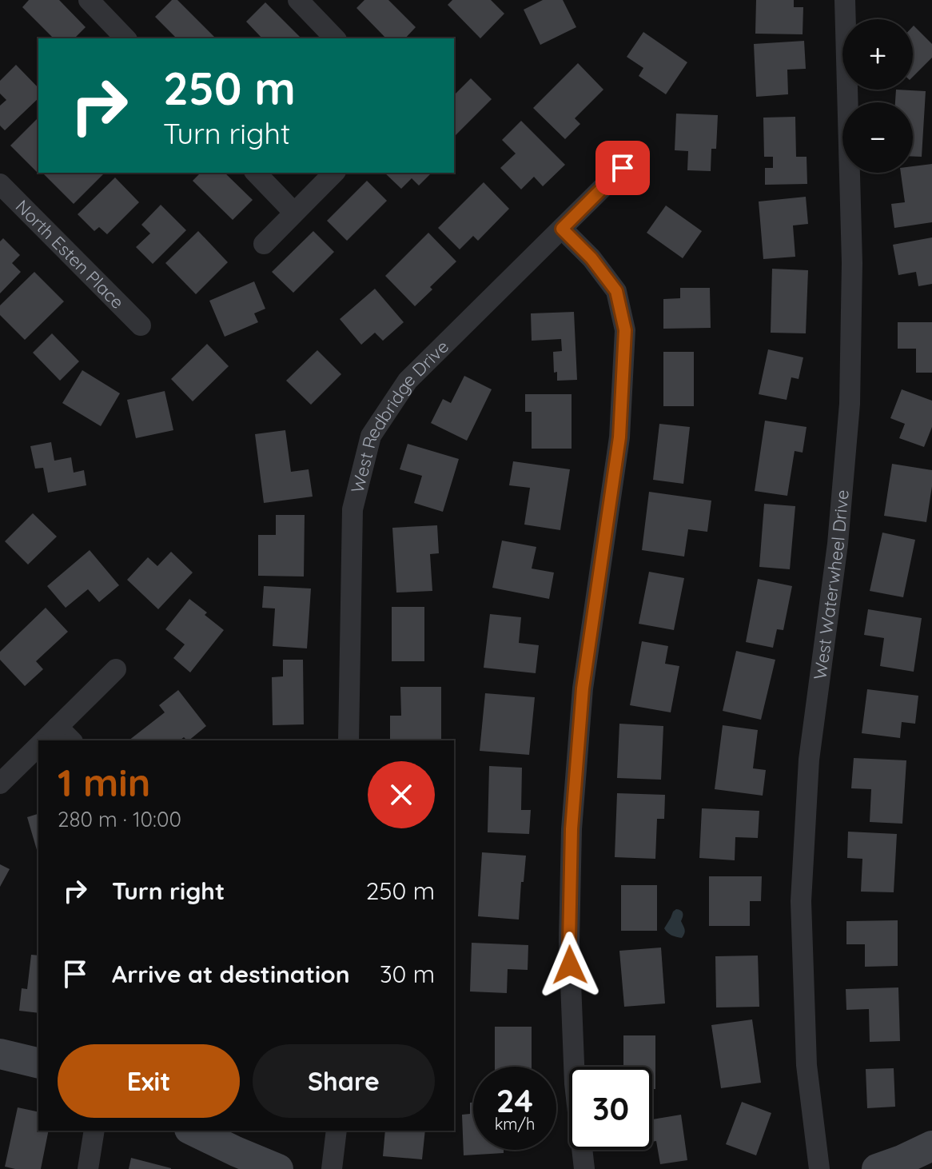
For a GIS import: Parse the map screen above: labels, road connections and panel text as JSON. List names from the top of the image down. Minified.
{"streets":{"street":["North Esten Place","West Redbridge Drive","West Waterwheel Drive"]},"page":{"map_buttons":["+","−"],"turn":["250 m","Turn right"],"heading":["1 min","280 m · 10:00"],"list":[{"name":"Turn right","value":"250 m"},{"name":"Arrive at destination","value":"30 m"}],"buttons":["Exit","Share"],"speed":"24 km/h","limit":"30"}}
